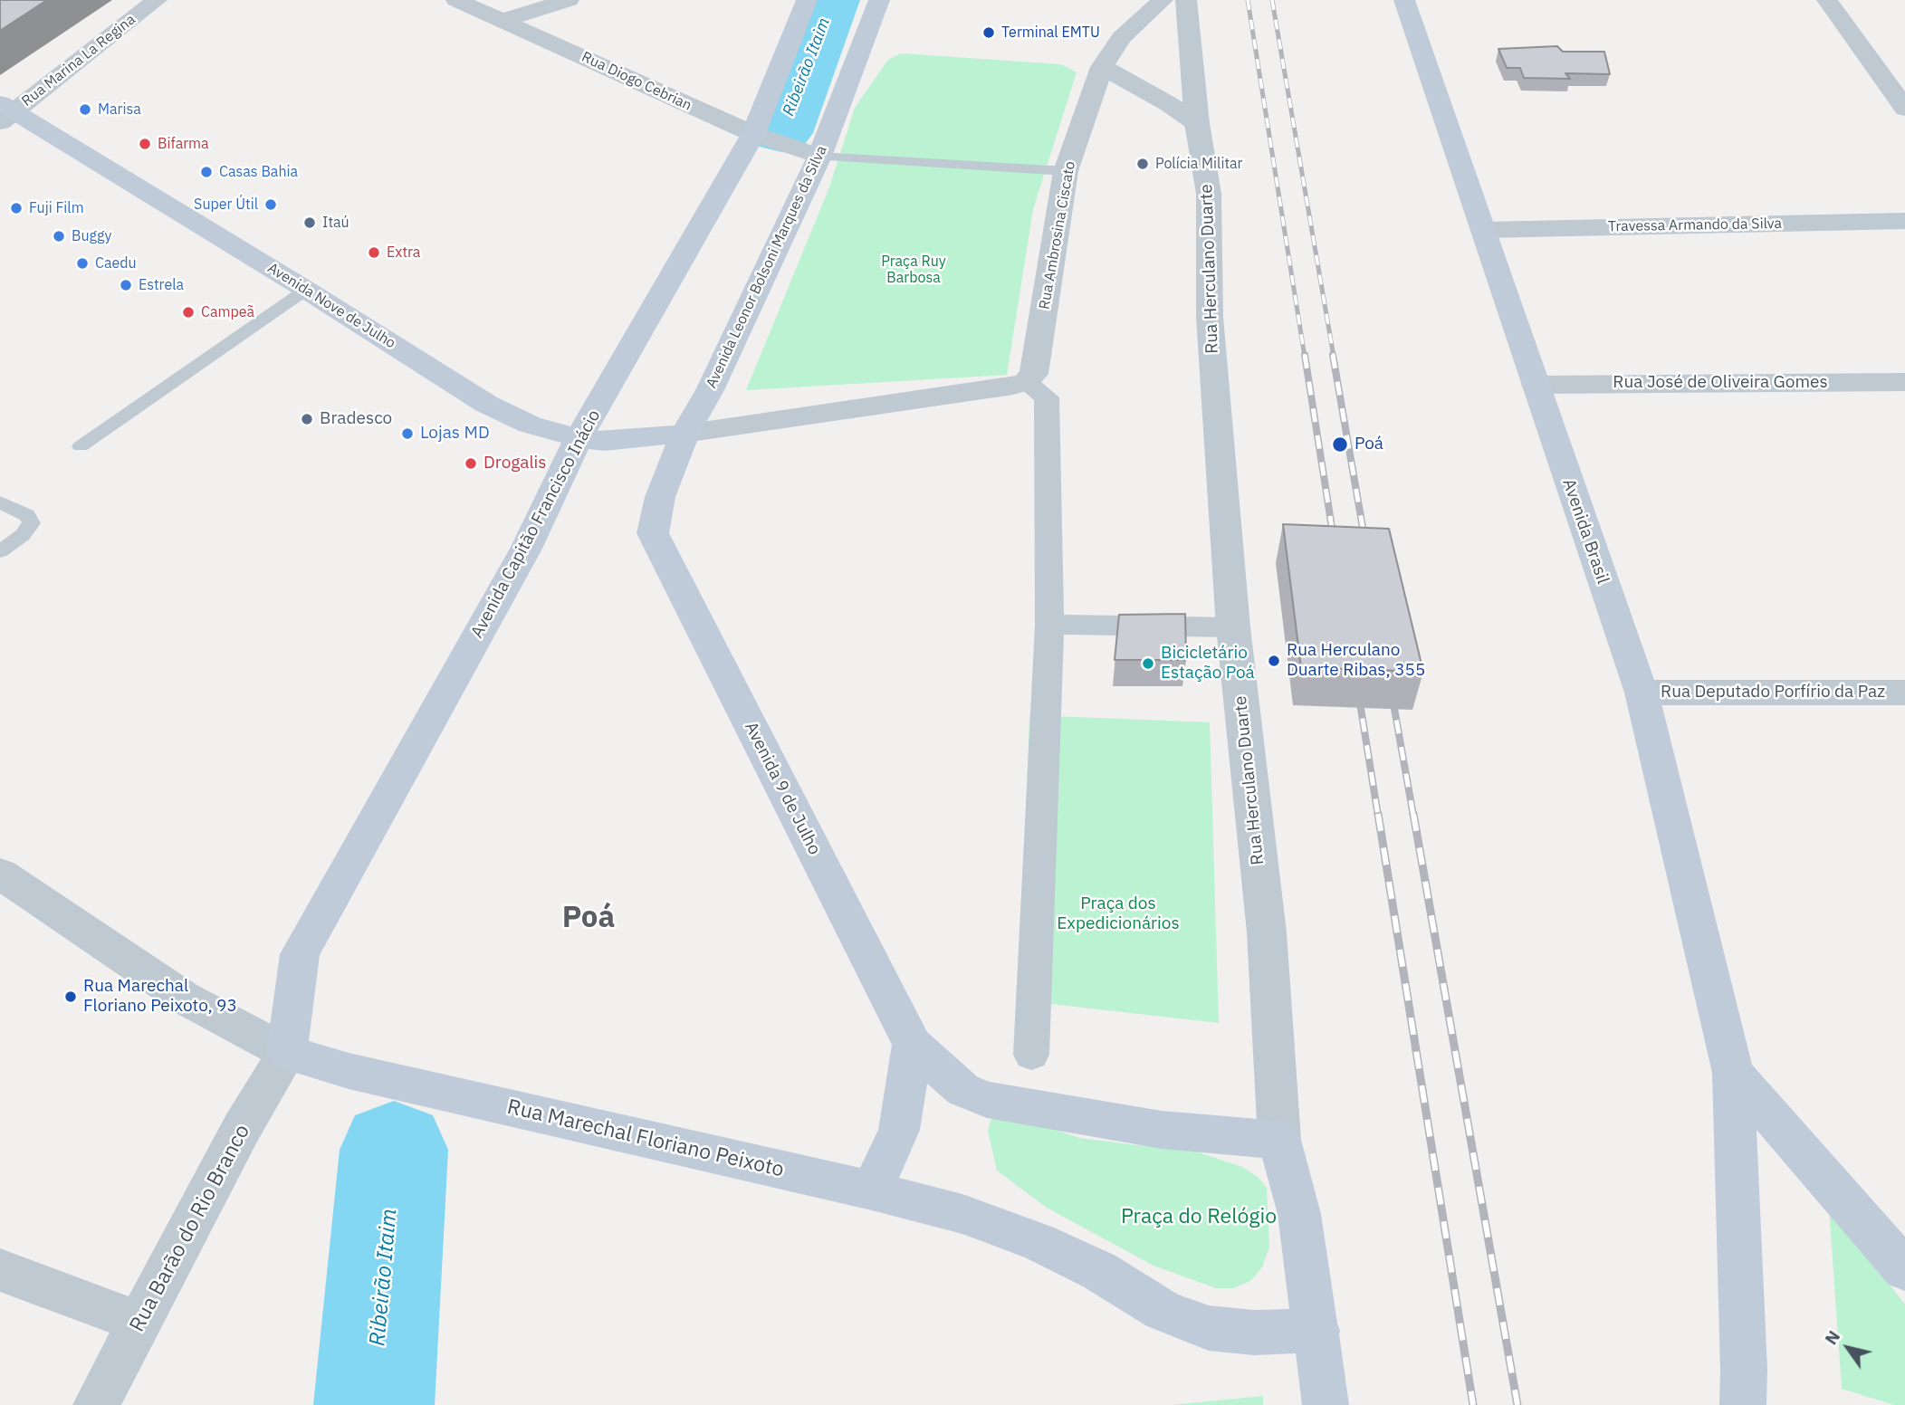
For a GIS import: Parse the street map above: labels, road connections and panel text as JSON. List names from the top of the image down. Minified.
{"streets":{"main road":["Avenida Leonor Bolsoni Marques da Silva","Rua Herculano Duarte","Avenida Nove de Julho","Avenida Capitão Francisco Inácio","Avenida Brasil","Avenida 9 de Julho","Rua Marechal Floriano Peixoto"],"street":["Rua Marina La Regina","Rua Diogo Cebrian","Travessa Armando da Silva","Rua Ambrosina Ciscato","Rua José de Oliveira Gomes","Rua Deputado Porfírio da Paz","Rua Barão do Rio Branco"]},"crossings":[["Rua Marina La Regina","Avenida Nove de Julho"],["Rua Diogo Cebrian","Avenida Leonor Bolsoni Marques da Silva"],["Rua Diogo Cebrian","Avenida Capitão Francisco Inácio"],["Travessa Armando da Silva","Avenida Brasil"],["Avenida Leonor Bolsoni Marques da Silva","Avenida Nove de Julho"],["Avenida Leonor Bolsoni Marques da Silva","Avenida 9 de Julho"],["Rua Herculano Duarte","Rua Marechal Floriano Peixoto"],["Avenida Nove de Julho","Avenida Capitão Francisco Inácio"],["Rua José de Oliveira Gomes","Avenida Brasil"],["Avenida Capitão Francisco Inácio","Rua Marechal Floriano Peixoto"],["Avenida Capitão Francisco Inácio","Rua Barão do Rio Branco"],["Avenida Brasil","Rua Deputado Porfírio da Paz"],["Rua Marechal Floriano Peixoto","Rua Barão do Rio Branco"]],"districts":["Poá"],"water":["Ribeirão Itaim"],"parks":["Praça Ruy Barbosa","Praça dos Expedicionários","Praça do Relógio"],"places":["Terminal EMTU","Marisa","Bifarma","Polícia Militar","Casas Bahia","Super Útil","Fuji Film","Itaú","Buggy","Extra","Caedu","Estrela","Campeã","Bradesco","Lojas MD","Poá","Drogalis","Rua Herculano Duarte Ribas, 355","Bicicletário Estação Poá","Rua Marechal Floriano Peixoto, 93"],"north":"top left"}
